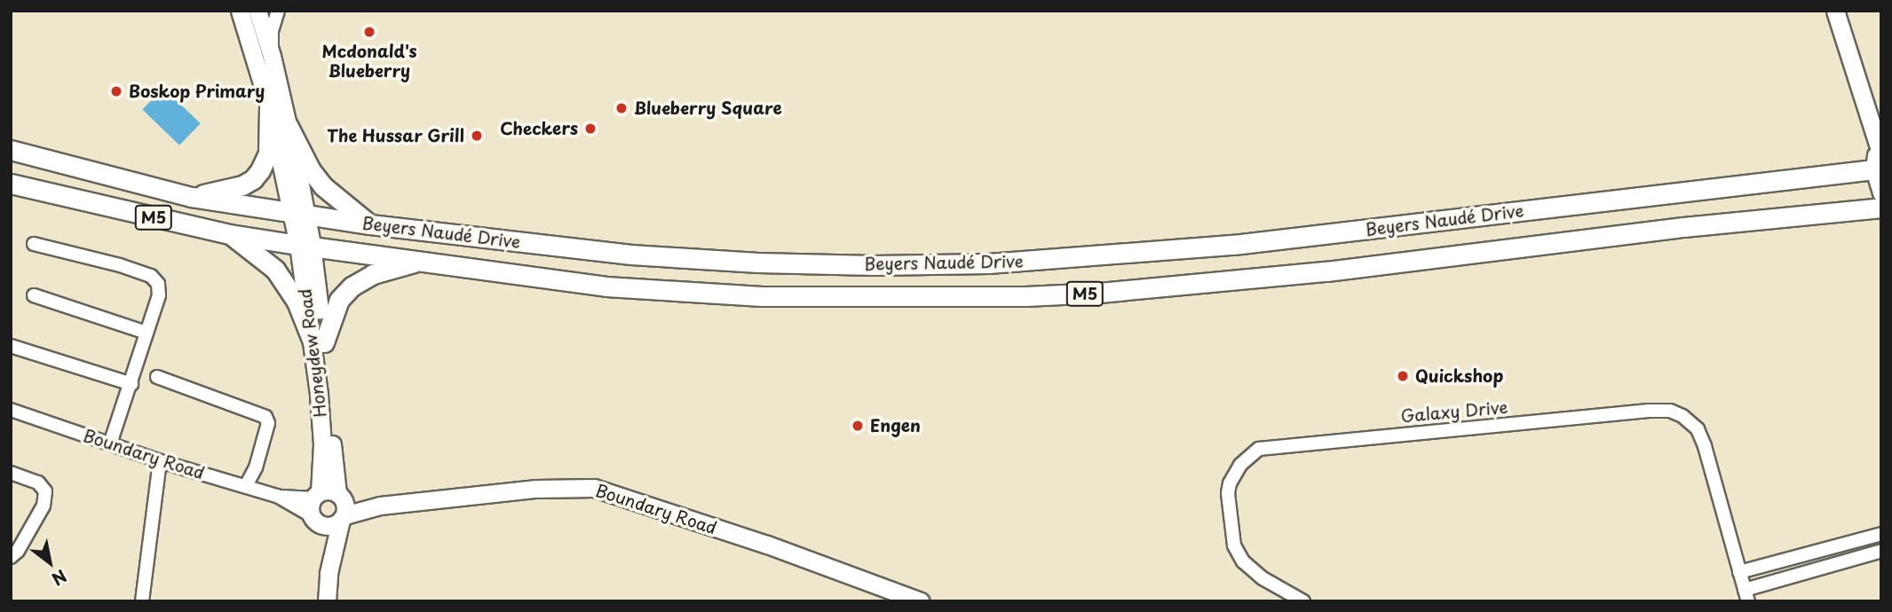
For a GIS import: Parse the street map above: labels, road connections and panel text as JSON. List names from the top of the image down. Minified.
{"streets":{"main road":["M5","Beyers Naudé Drive"],"street":["Honeydew Road","Galaxy Drive","Boundary Road"]},"crossings":[["Beyers Naudé Drive","Honeydew Road"],["Honeydew Road","Boundary Road"]],"places":["Mcdonald's Blueberry","Boskop Primary","Blueberry Square","Checkers","The Hussar Grill","Quickshop","Engen"],"north":"bottom right"}
